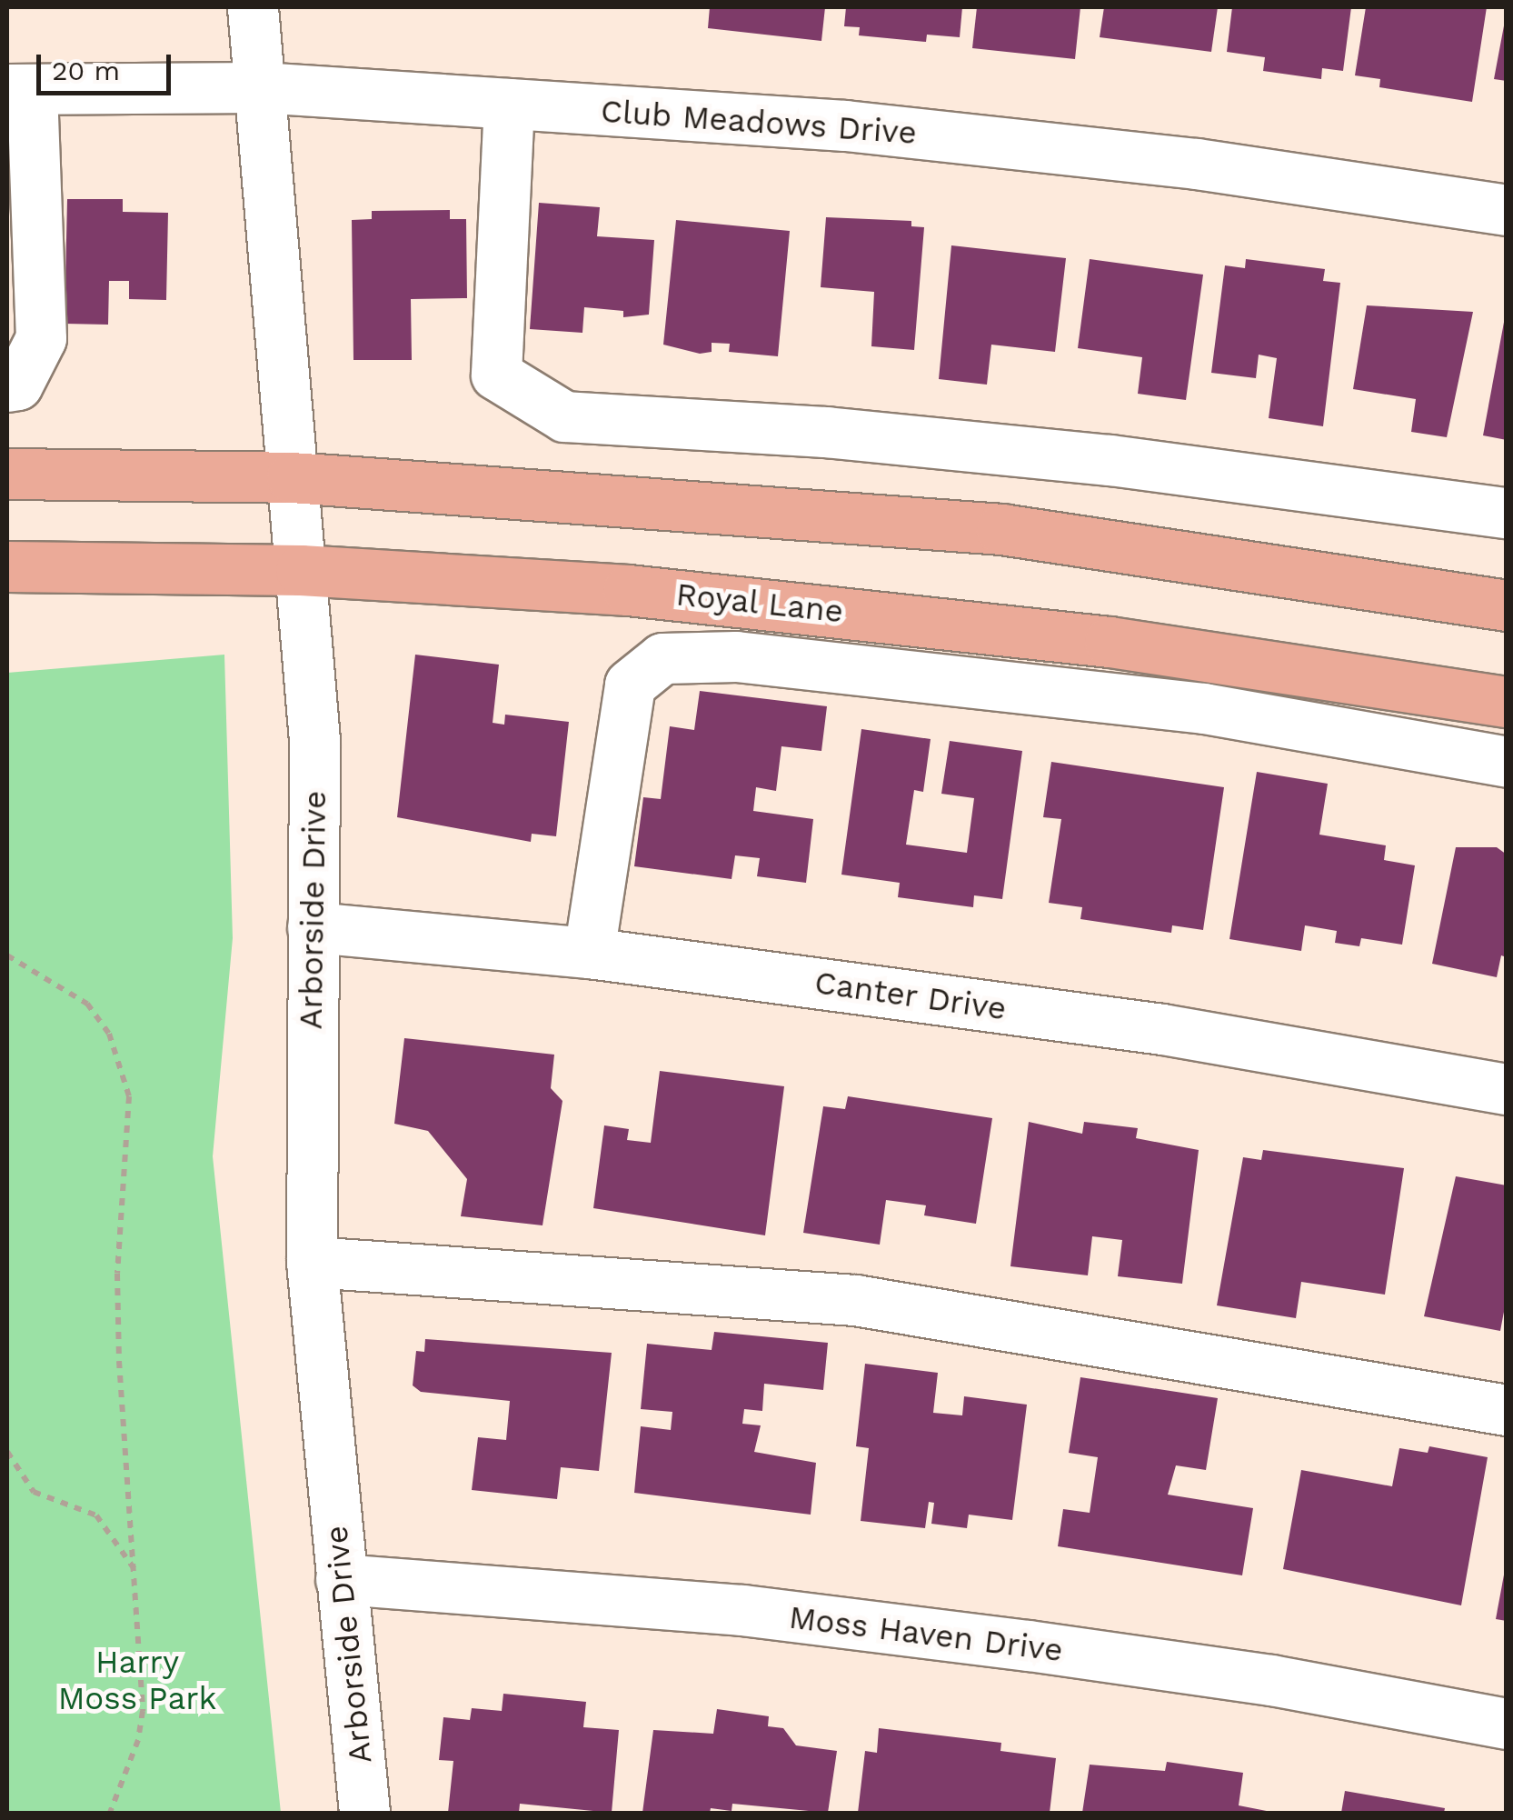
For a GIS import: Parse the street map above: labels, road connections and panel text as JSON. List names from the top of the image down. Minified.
{"streets":{"main road":["Royal Lane"],"street":["Club Meadows Drive","Arborside Drive","Canter Drive","Moss Haven Drive"]},"crossings":[["Club Meadows Drive","Arborside Drive"],["Royal Lane","Arborside Drive"],["Arborside Drive","Canter Drive"],["Arborside Drive","Moss Haven Drive"]],"parks":["Harry Moss Park"],"scale_bar":"20 m"}
